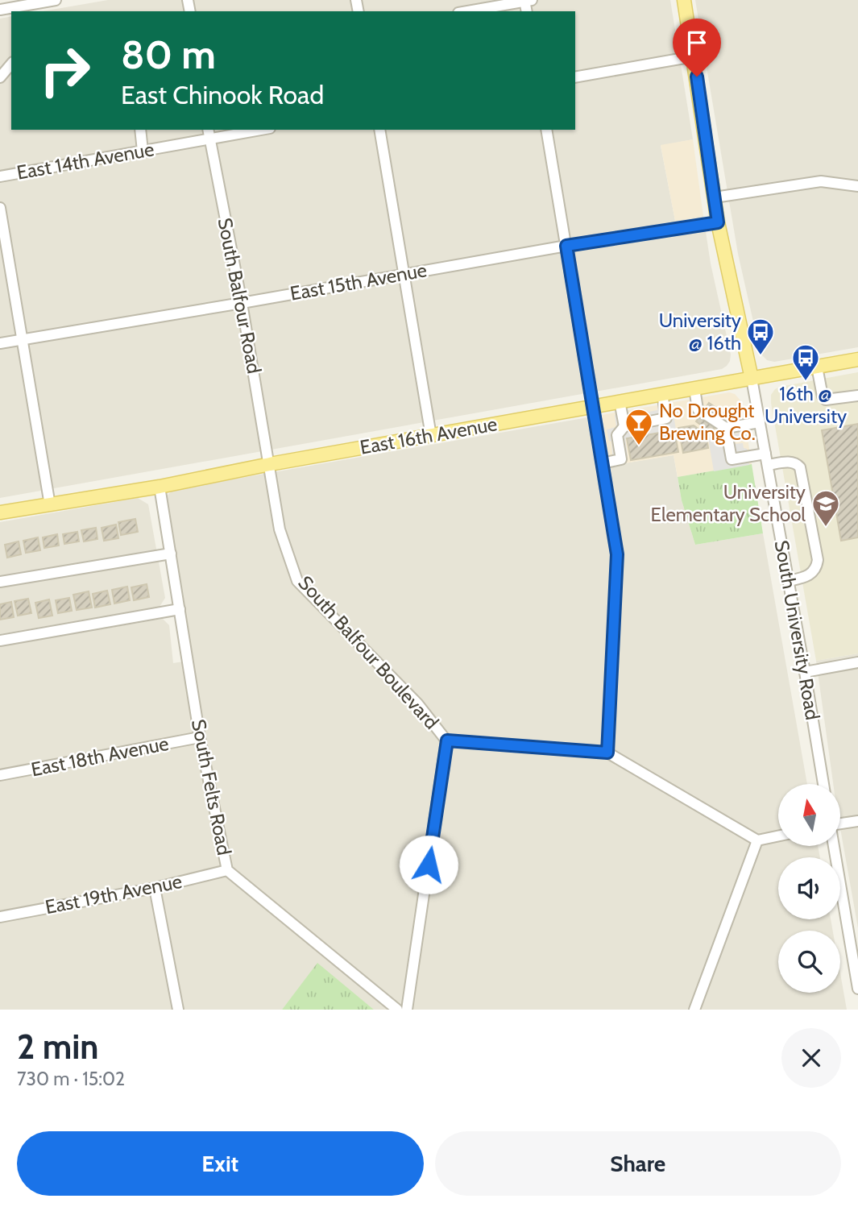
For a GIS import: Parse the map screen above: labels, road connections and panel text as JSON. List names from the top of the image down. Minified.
{"streets":{"main road":["East 16th Avenue","South University Road"],"street":["East 14th Avenue","East 15th Avenue","South Balfour Road","South Balfour Boulevard","East 18th Avenue","South Felts Road","East 19th Avenue"]},"crossings":[["East 14th Avenue","South Balfour Road"],["East 15th Avenue","South Balfour Road"],["East 15th Avenue","South University Road"],["South Balfour Road","East 16th Avenue"],["South Balfour Road","South Balfour Boulevard"],["East 16th Avenue","South University Road"],["East 16th Avenue","South Balfour Boulevard"],["East 16th Avenue","South Felts Road"],["East 18th Avenue","South Felts Road"],["South Felts Road","East 19th Avenue"]],"places":{"bus stop":["University @ 16th","16th @ University"],"bar":["No Drought Brewing Co."],"school or university":["University Elementary School"]},"north":"top","page":{"turn":["80 m","East Chinook Road"],"heading":["2 min","730 m · 15:02"],"buttons":["Exit","Share"]}}
